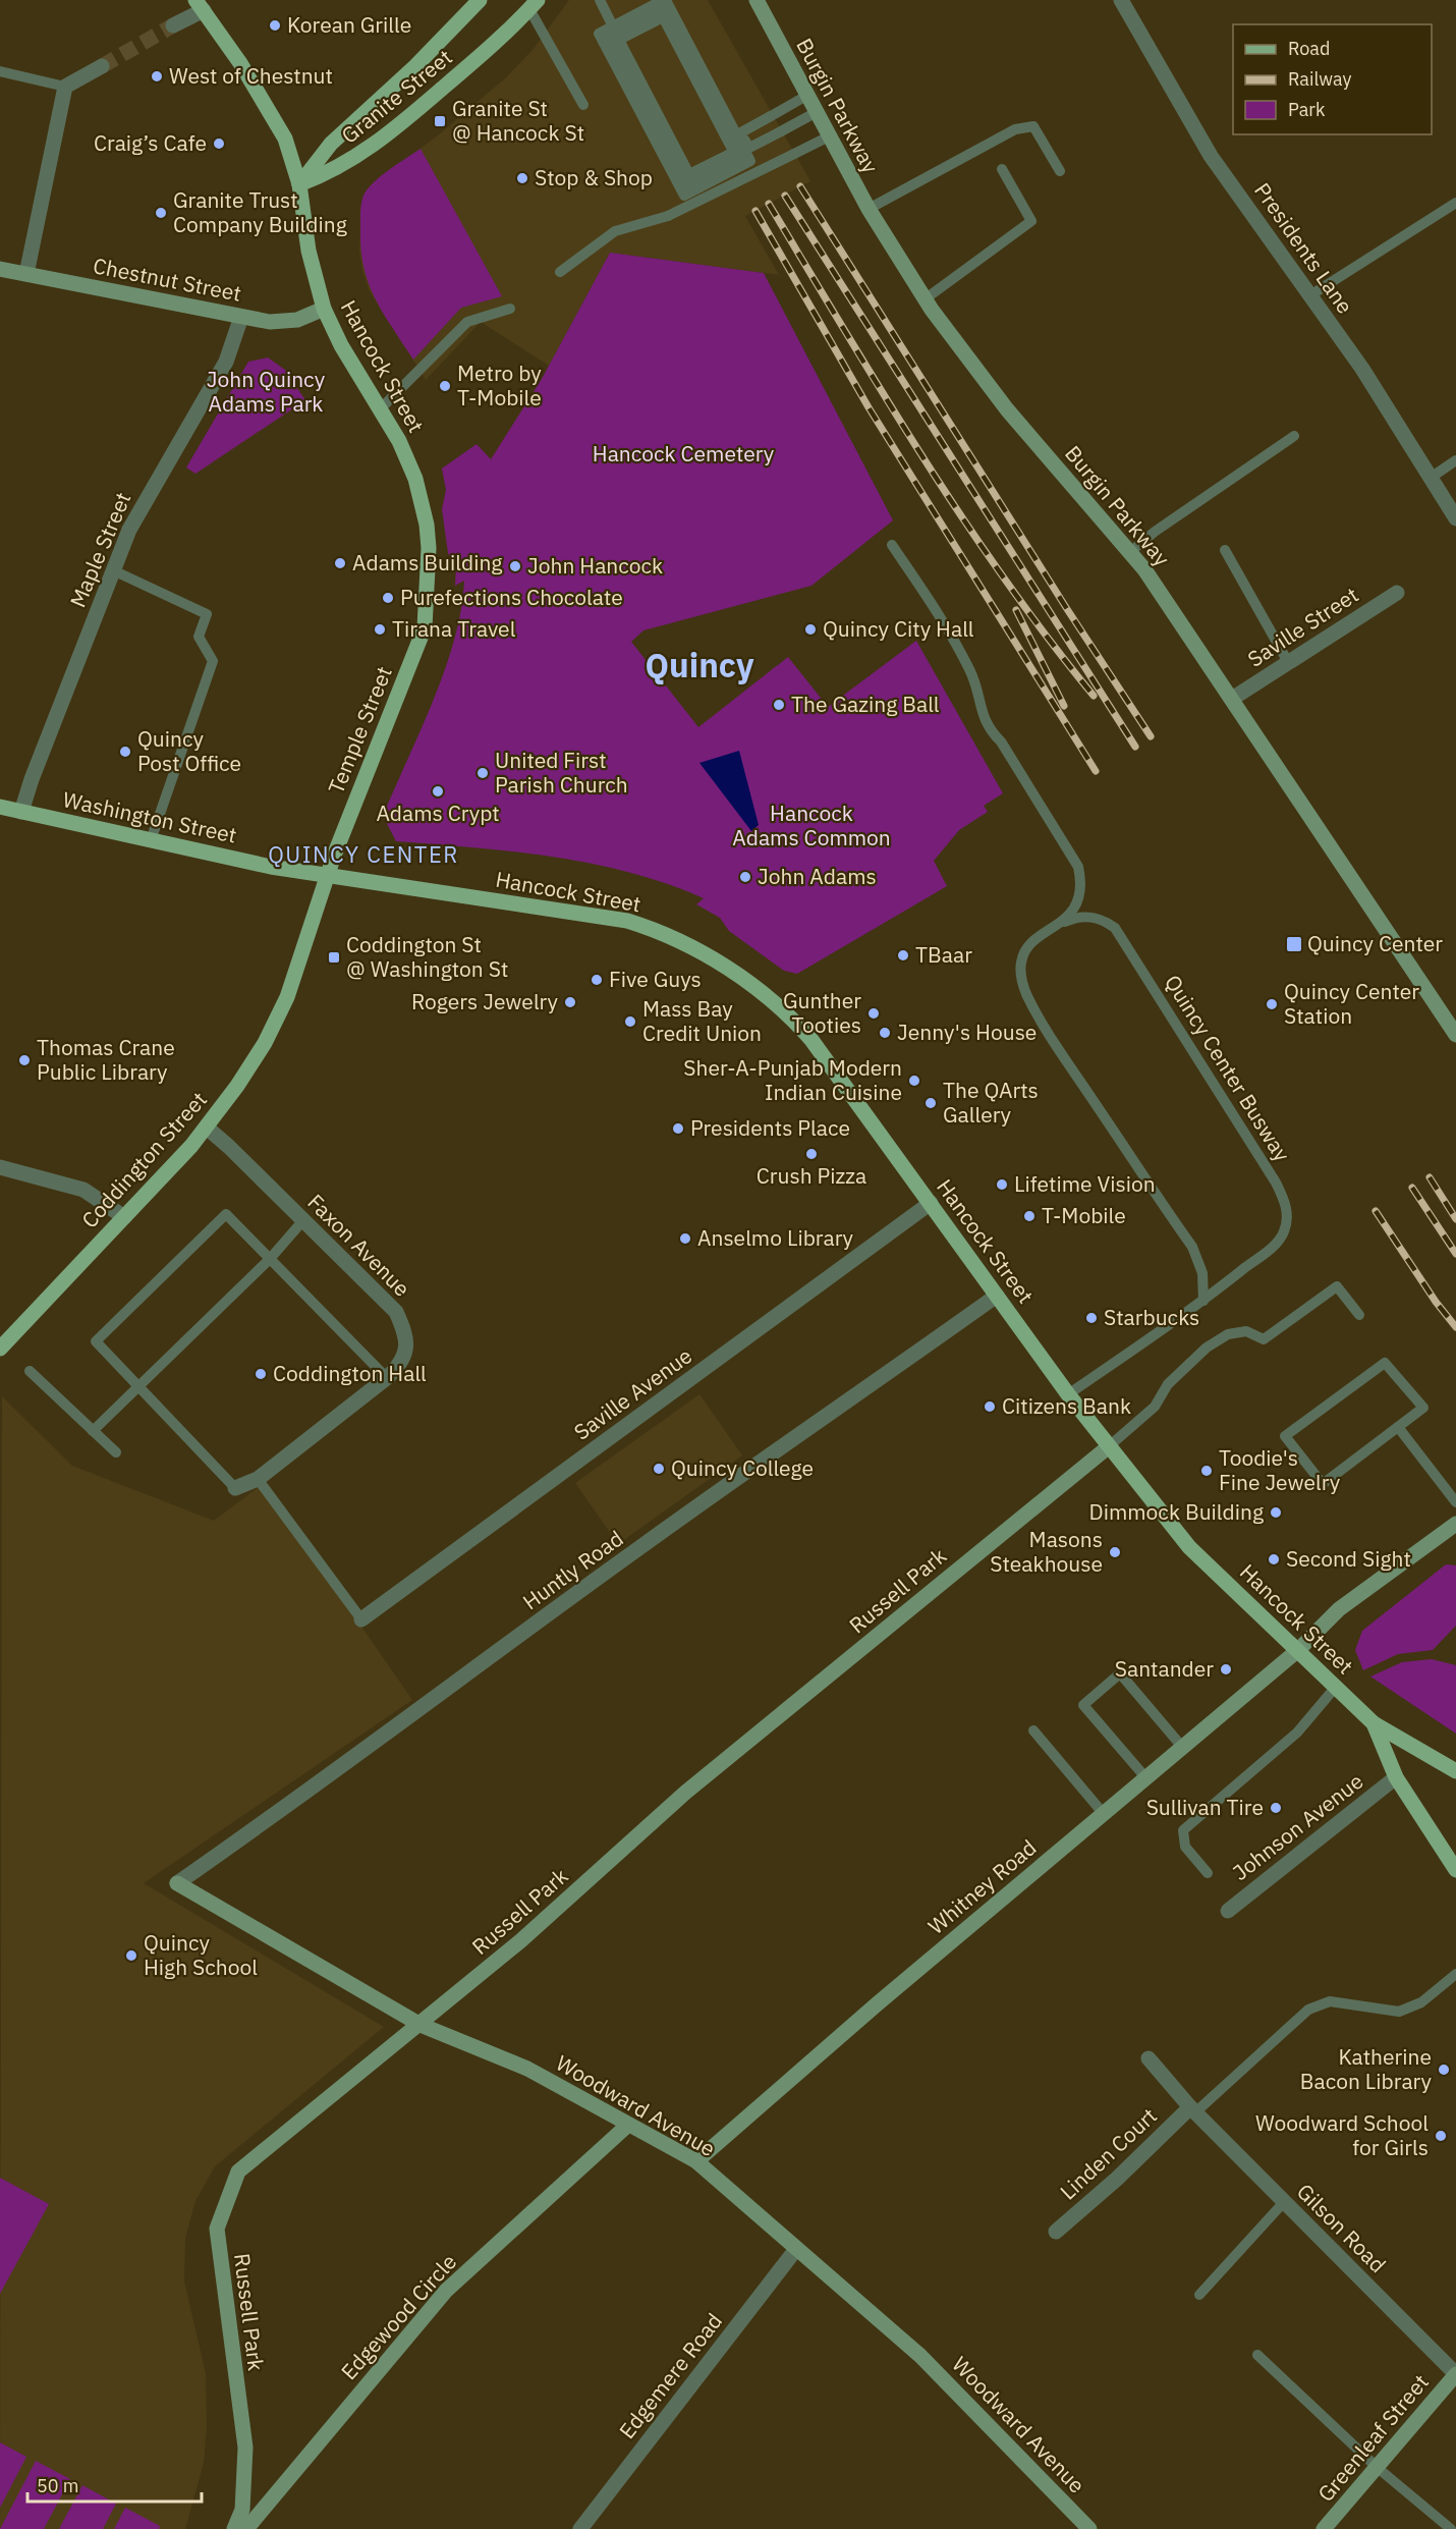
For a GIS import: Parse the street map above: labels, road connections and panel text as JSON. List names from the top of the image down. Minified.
{"streets":{"main road":["Granite Street","Hancock Street","Temple Street","Washington Street","Coddington Street"],"street":["Burgin Parkway","Presidents Lane","Chestnut Street","Maple Street","Saville Street","Faxon Avenue","Saville Avenue","Huntly Road","Russell Park","Johnson Avenue","Whitney Road","Woodward Avenue","Linden Court","Gilson Road","Edgewood Circle","Edgemere Road","Greenleaf Street"],"lane":["Quincy Center Busway"]},"crossings":[["Granite Street","Hancock Street"],["Burgin Parkway","Saville Street"],["Chestnut Street","Hancock Street"],["Chestnut Street","Maple Street"],["Hancock Street","Temple Street"],["Hancock Street","Washington Street"],["Hancock Street","Quincy Center Busway"],["Hancock Street","Coddington Street"],["Hancock Street","Saville Avenue"],["Hancock Street","Huntly Road"],["Hancock Street","Russell Park"],["Hancock Street","Johnson Avenue"],["Hancock Street","Whitney Road"],["Maple Street","Washington Street"],["Temple Street","Washington Street"],["Temple Street","Coddington Street"],["Washington Street","Coddington Street"],["Coddington Street","Faxon Avenue"],["Huntly Road","Woodward Avenue"],["Russell Park","Woodward Avenue"],["Whitney Road","Woodward Avenue"],["Woodward Avenue","Edgewood Circle"],["Woodward Avenue","Edgemere Road"],["Linden Court","Gilson Road"],["Gilson Road","Greenleaf Street"]],"districts":["Quincy","QUINCY CENTER"],"parks":["John Quincy Adams Park","Hancock Cemetery","Hancock Adams Common"],"places":{"other":["Korean Grille","West of Chestnut","Craig’s Cafe","Stop & Shop","Granite Trust Company Building","Metro by T-Mobile","Adams Building","John Hancock","Purefections Chocolate","Tirana Travel","Quincy City Hall","The Gazing Ball","Quincy Post Office","United First Parish Church","Adams Crypt","John Adams","TBaar","Five Guys","Rogers Jewelry","Quincy Center Station","Gunther Tooties","Mass Bay Credit Union","Jenny's House","Thomas Crane Public Library","Sher-A-Punjab Modern Indian Cuisine","The QArts Gallery","Presidents Place","Crush Pizza","Lifetime Vision","T-Mobile","Anselmo Library","Starbucks","Coddington Hall","Citizens Bank","Quincy College","Toodie's Fine Jewelry","Dimmock Building","Masons Steakhouse","Second Sight","Santander","Sullivan Tire","Quincy High School","Katherine Bacon Library","Woodward School for Girls"],"transit":["Granite St @ Hancock St","Quincy Center","Coddington St @ Washington St"]},"legend":["Road","Railway","Park"],"scale_bar":"50 m"}
